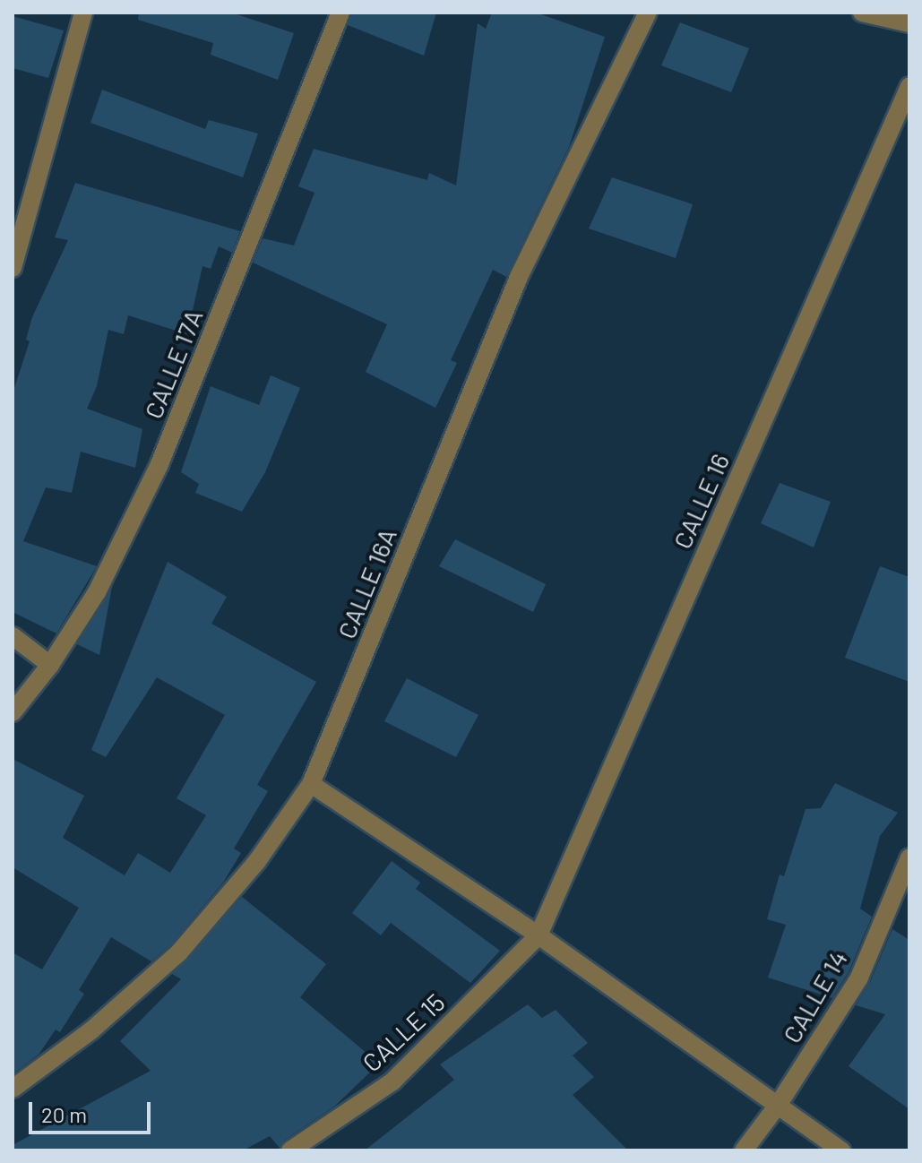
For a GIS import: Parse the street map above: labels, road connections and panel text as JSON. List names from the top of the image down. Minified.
{"streets":{"street":["CALLE 17A","CALLE 16","CALLE 16A","CALLE 14","CALLE 15"]},"crossings":[["CALLE 16","CALLE 15"]],"scale_bar":"20 m"}
